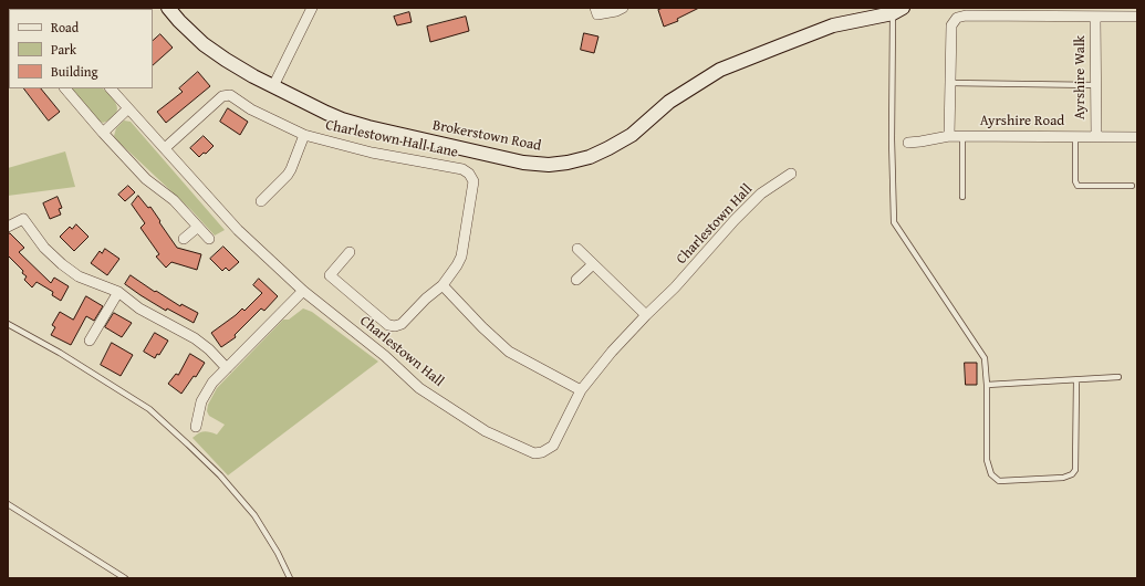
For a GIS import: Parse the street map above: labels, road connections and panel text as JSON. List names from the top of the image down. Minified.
{"streets":{"street":["Ayrshire Walk","Ayrshire Road","Brokerstown Road","Charlestown Hall Lane","Charlestown Hall"]},"crossings":[["Ayrshire Walk","Ayrshire Road"],["Charlestown Hall Lane","Charlestown Hall"]],"legend":["Road","Park","Building"]}
